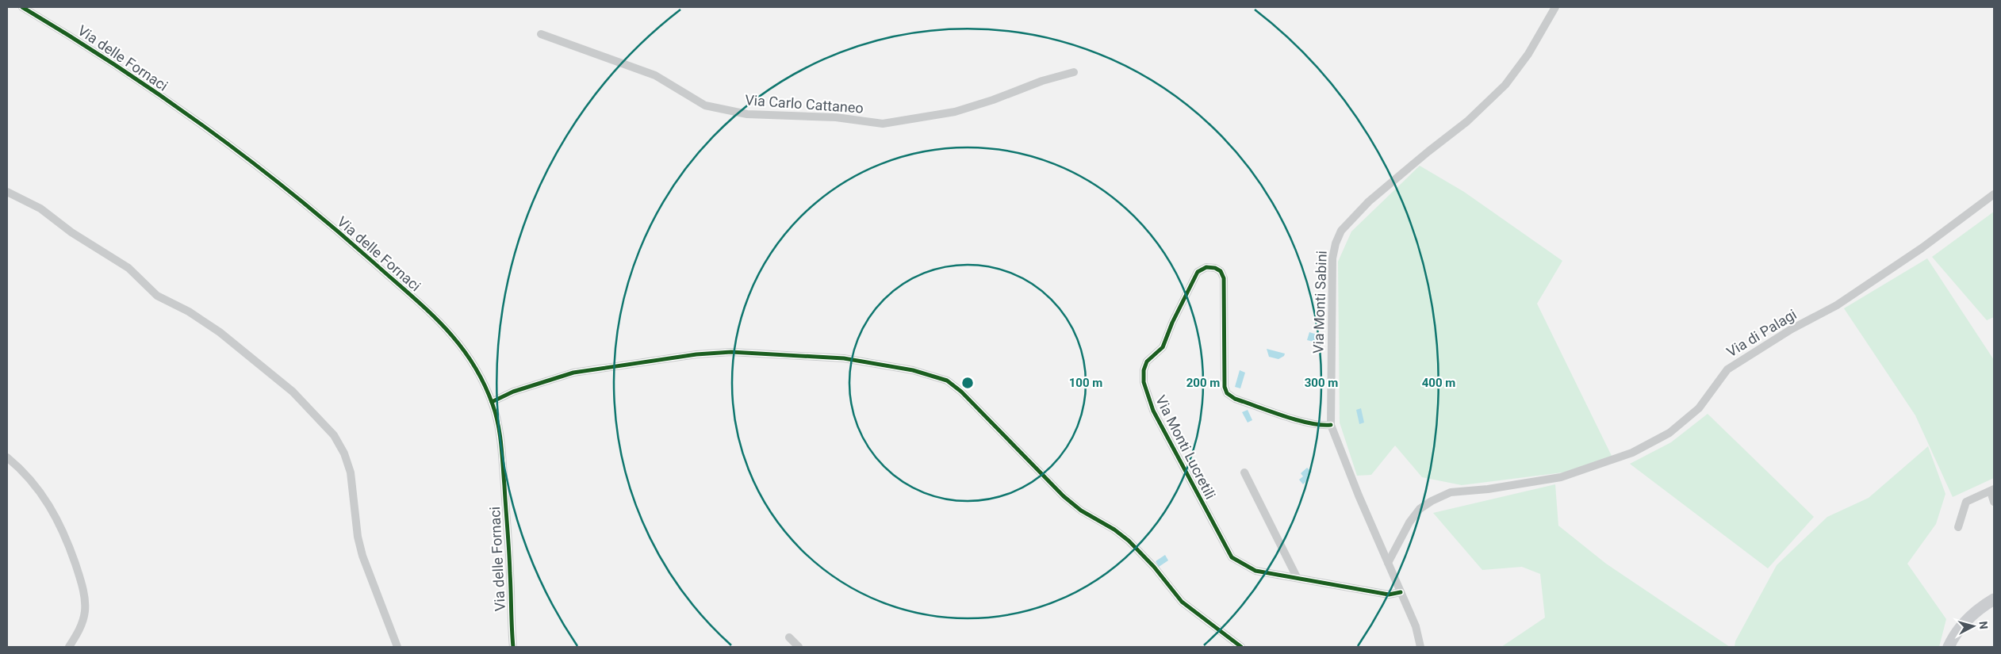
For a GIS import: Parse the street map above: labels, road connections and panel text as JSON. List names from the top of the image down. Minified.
{"streets":{"street":["Via delle Fornaci","Via Carlo Cattaneo","Via Monti Sabini","Via di Palagi","Via Monti Lucretili"]},"crossings":[["Via Monti Sabini","Via di Palagi"],["Via Monti Sabini","Via Monti Lucretili"]],"north":"right","rings":["100 m","200 m","300 m","400 m"]}
